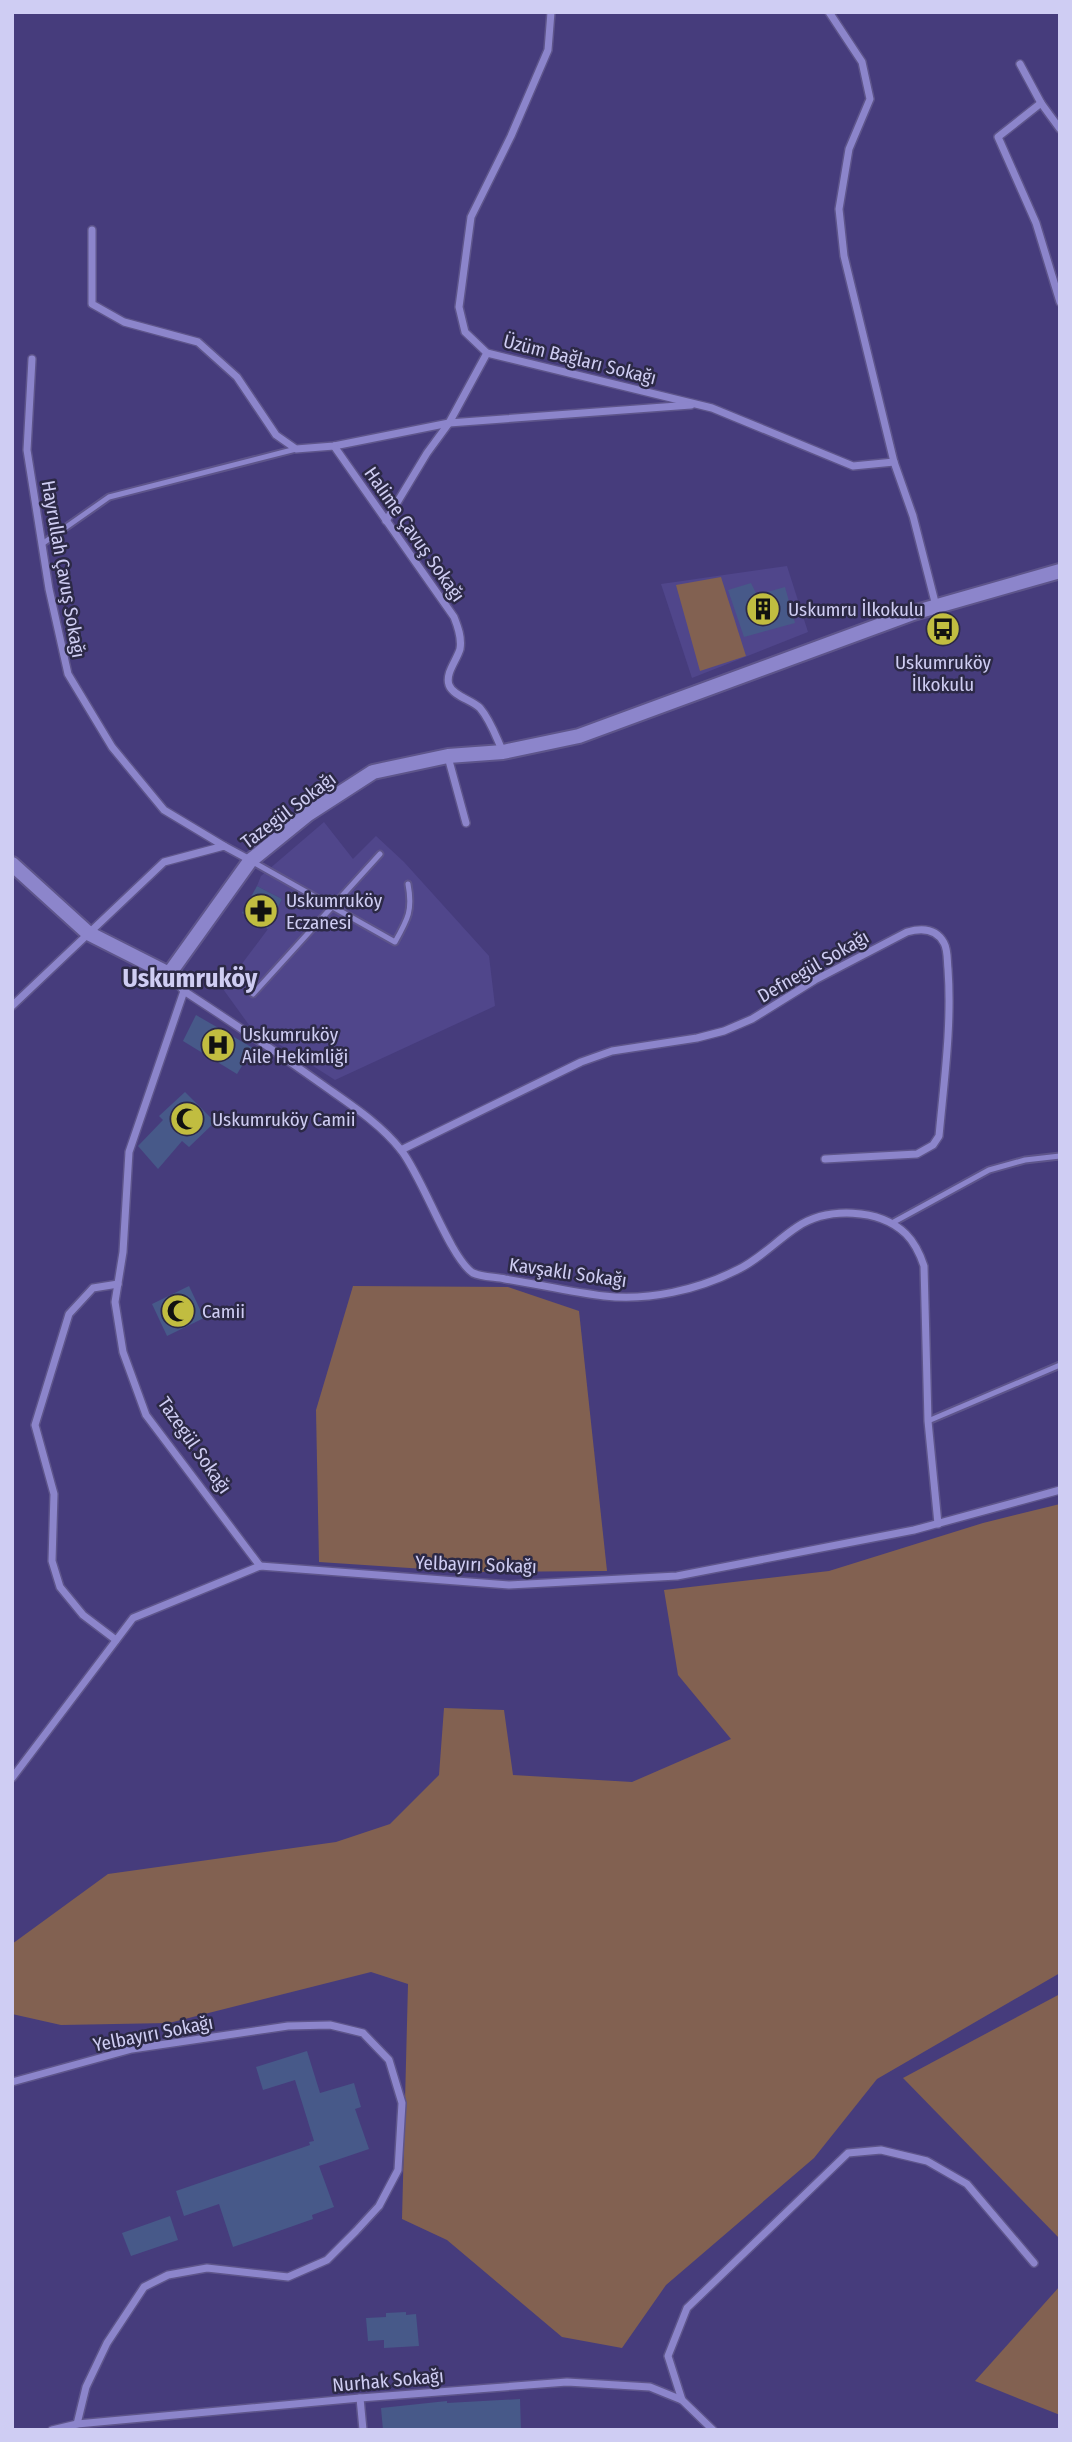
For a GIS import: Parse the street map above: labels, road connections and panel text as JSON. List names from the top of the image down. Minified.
{"streets":{"street":["Üzüm Bağları Sokağı","Halime Çavuş Sokağı","Hayrullah Çavuş Sokağı","Tazegül Sokağı","Defnegül Sokağı","Kavşaklı Sokağı","Yelbayırı Sokağı","Nurhak Sokağı"]},"crossings":[["Halime Çavuş Sokağı","Tazegül Sokağı"],["Hayrullah Çavuş Sokağı","Tazegül Sokağı"],["Tazegül Sokağı","Kavşaklı Sokağı"],["Tazegül Sokağı","Yelbayırı Sokağı"],["Defnegül Sokağı","Kavşaklı Sokağı"],["Kavşaklı Sokağı","Yelbayırı Sokağı"],["Yelbayırı Sokağı","Nurhak Sokağı"]],"districts":["Uskumruköy"],"places":{"building":["Uskumru İlkokulu"],"bus stop":["Uskumruköy İlkokulu"],"pharmacy":["Uskumruköy Eczanesi"],"hospital":["Uskumruköy Aile Hekimliği"],"mosque":["Uskumruköy Camii","Camii"]}}
